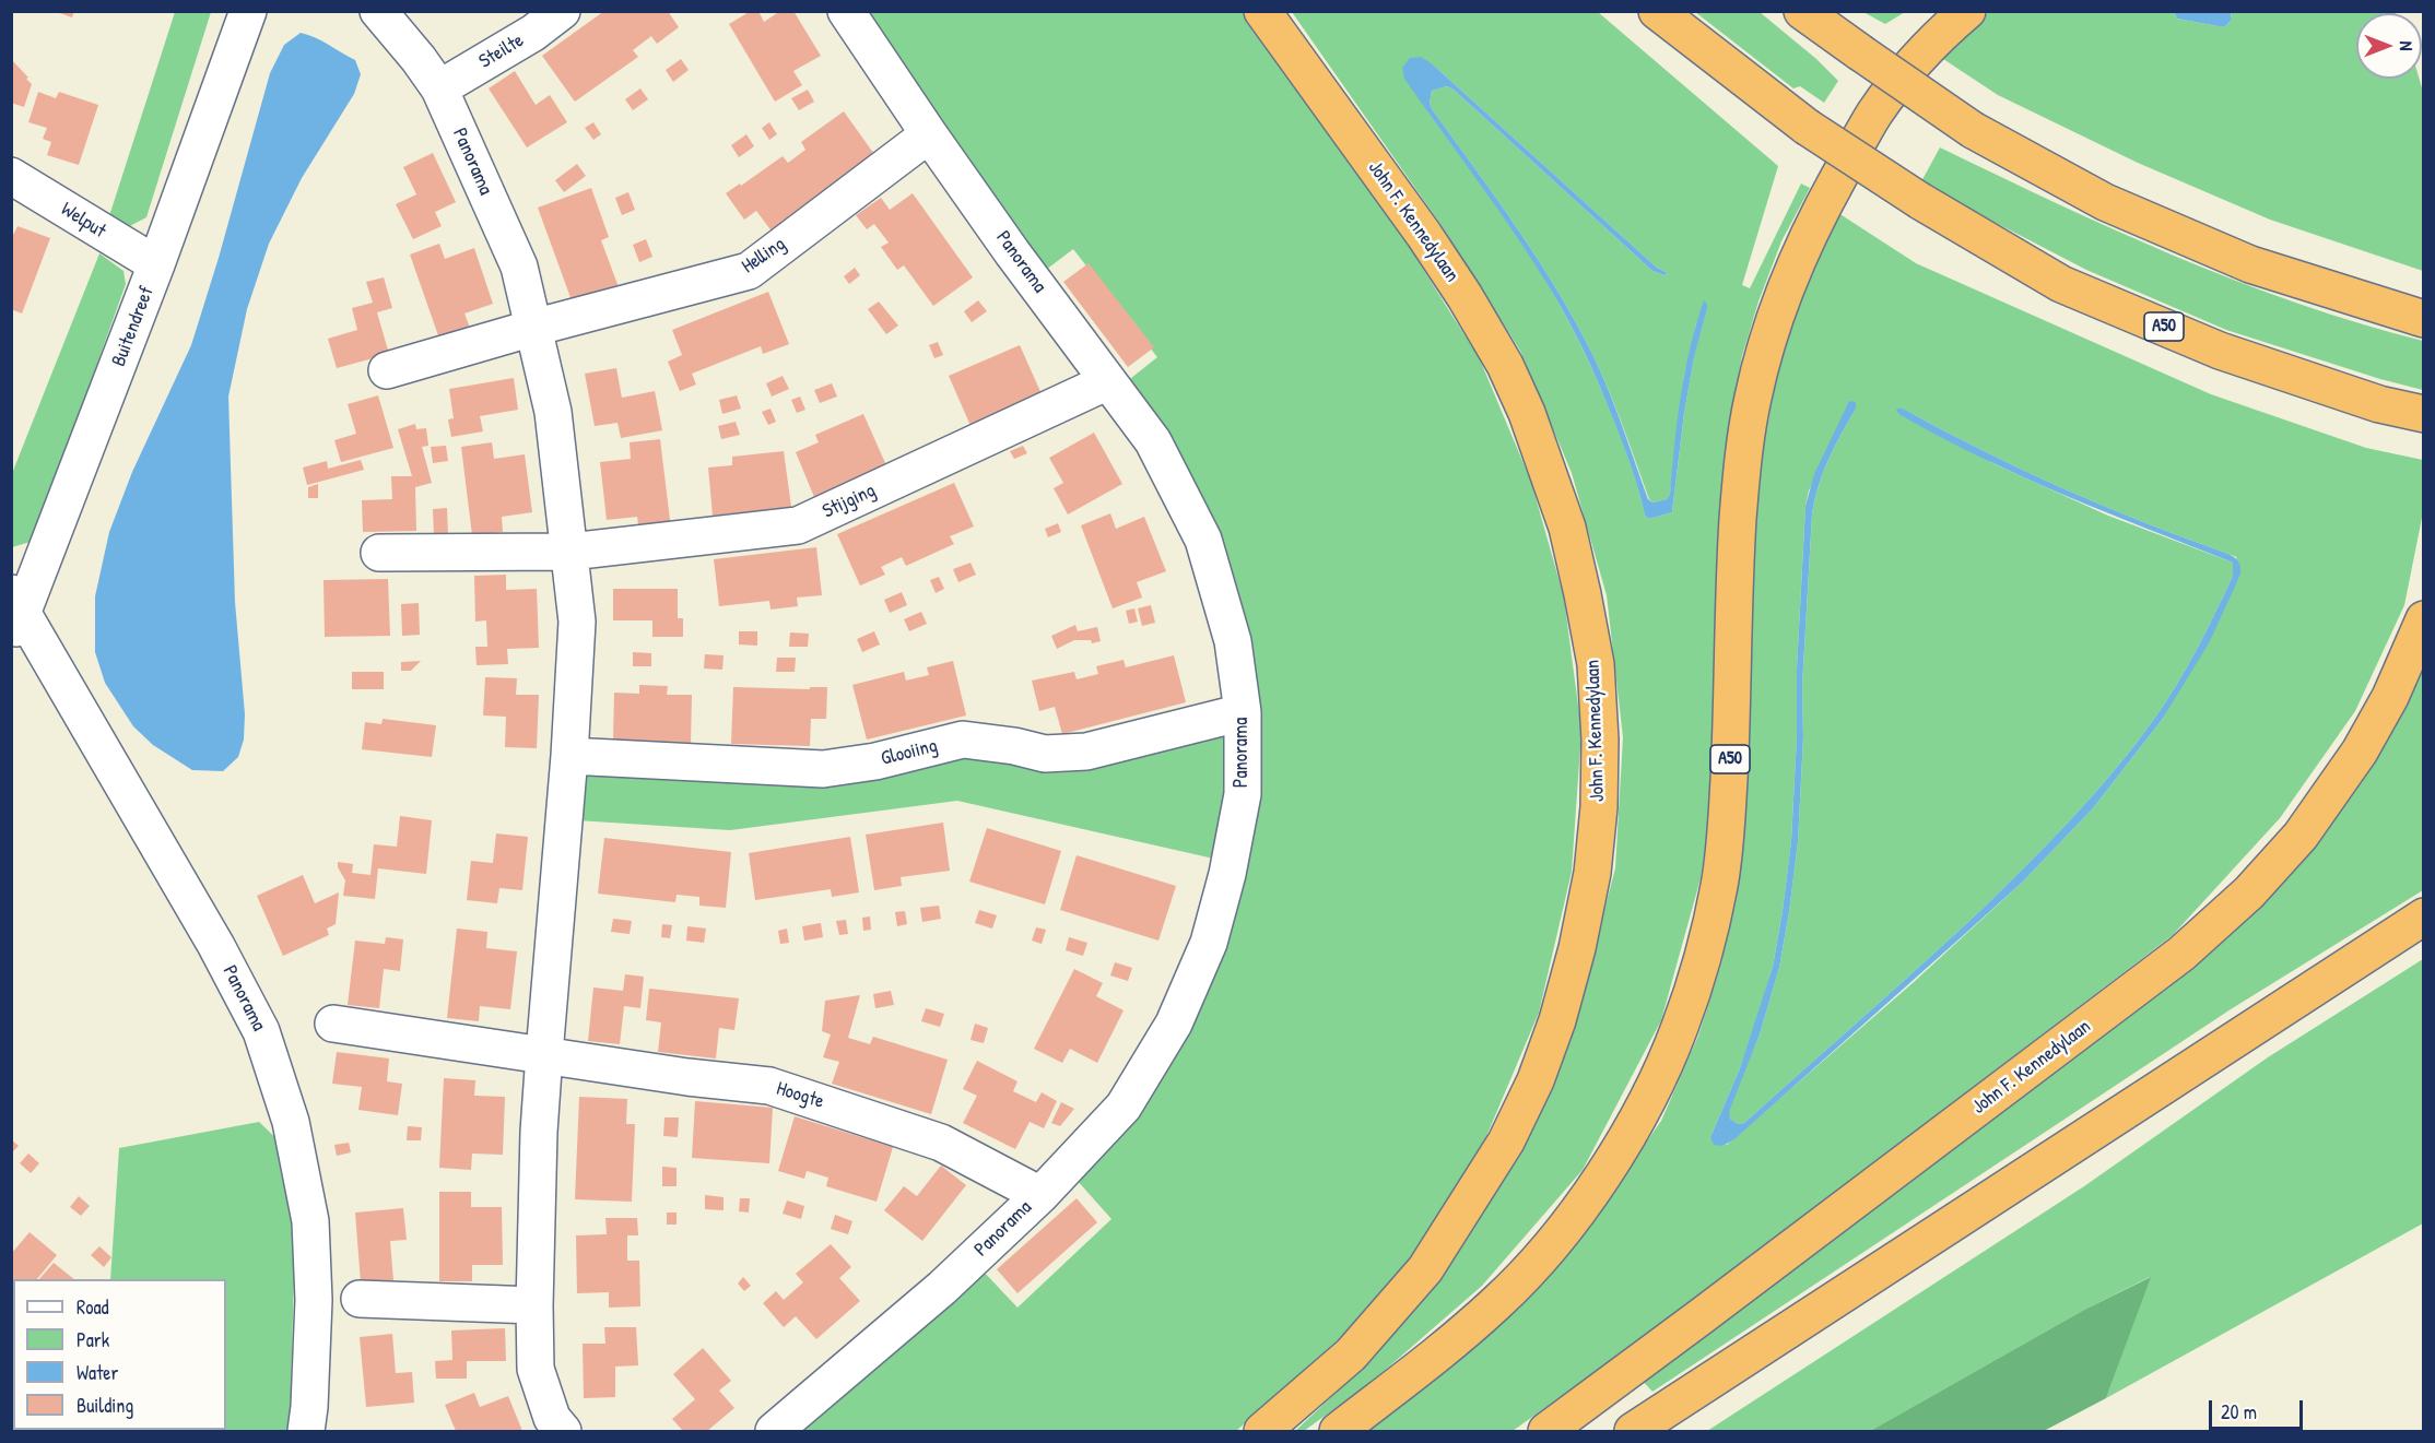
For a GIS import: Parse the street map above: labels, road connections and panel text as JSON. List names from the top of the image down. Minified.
{"streets":{"highway":["John F. Kennedylaan","A50"],"street":["Steilte","Panorama","Welput","Helling","Buitendreef","Stijging","Glooiing","Hoogte"]},"crossings":[["Steilte","Panorama"],["Panorama","Helling"],["Panorama","Buitendreef"],["Panorama","Stijging"],["Panorama","Glooiing"],["Panorama","Hoogte"],["Welput","Buitendreef"]],"legend":["Road","Park","Water","Building"],"scale_bar":"20 m","north":"right"}
